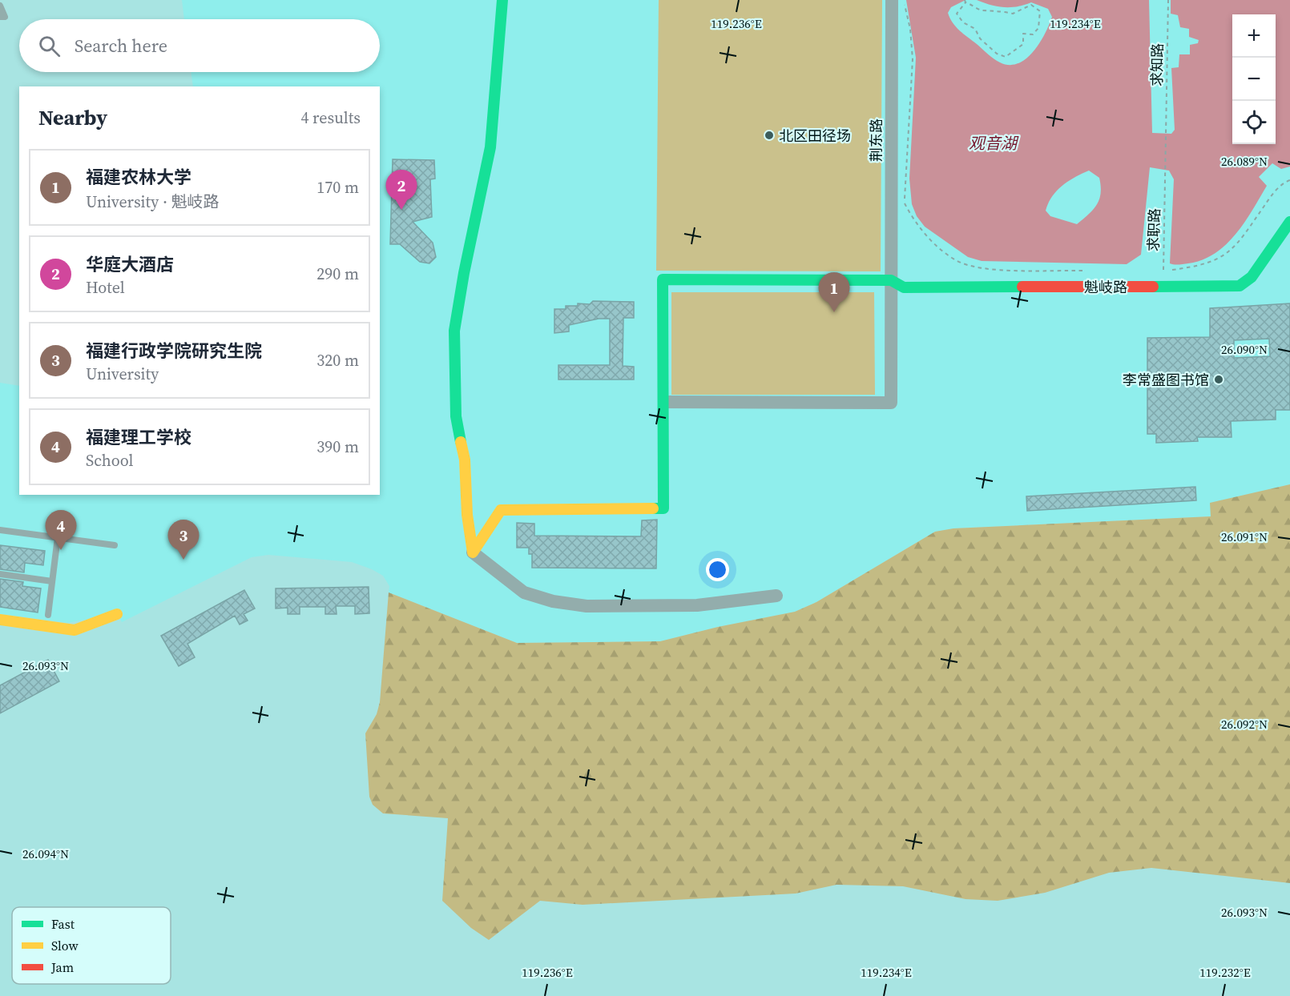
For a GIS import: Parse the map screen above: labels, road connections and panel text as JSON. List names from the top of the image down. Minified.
{"streets":{"street":["荆东路","魁岐路"],"path":["求知路","求职路"]},"crossings":[["求知路","求职路"],["荆东路","魁岐路"],["求职路","魁岐路"]],"water":["观音湖"],"places":["北区田径场","李常盛图书馆"],"legend":["Fast","Slow","Jam"],"page":{"map_buttons":["+","−"],"search":"Search here","heading":["Nearby","4 results"],"list":[{"mark":"1","name":"福建农林大学","note":"University · 魁岐路","value":"170 m"},{"mark":"2","name":"华庭大酒店","note":"Hotel","value":"290 m"},{"mark":"3","name":"福建行政学院研究生院","note":"University","value":"320 m"},{"mark":"4","name":"福建理工学校","note":"School","value":"390 m"}],"pins":["2","1","4","3"]},"coordinates":["119.236°E","119.234°E","26.089°N","26.090°N","26.091°N","26.093°N","26.092°N","26.094°N","119.232°E"]}
